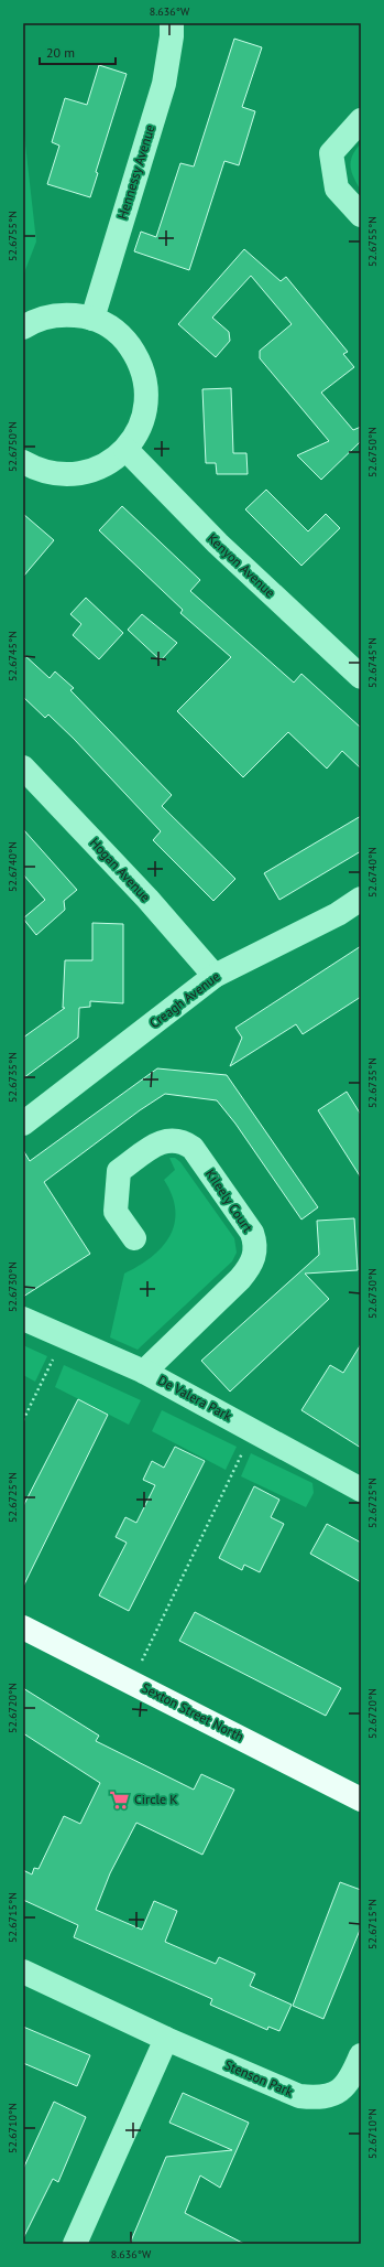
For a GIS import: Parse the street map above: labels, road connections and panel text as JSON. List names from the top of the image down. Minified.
{"streets":{"main road":["Sexton Street North"],"street":["Hennessy Avenue","Kenyon Avenue","Hogan Avenue","Creagh Avenue","Kileely Court","De Valera Park","Stenson Park"]},"crossings":[["Hogan Avenue","Creagh Avenue"],["Kileely Court","De Valera Park"]],"places":{"supermarket":["Circle K"]},"scale_bar":"20 m","coordinates":["8.636°W","52.6755°N","52.6750°N","52.6745°N","52.6740°N","52.6735°N","52.6730°N","52.6725°N","52.6720°N","52.6715°N","52.6710°N"]}
